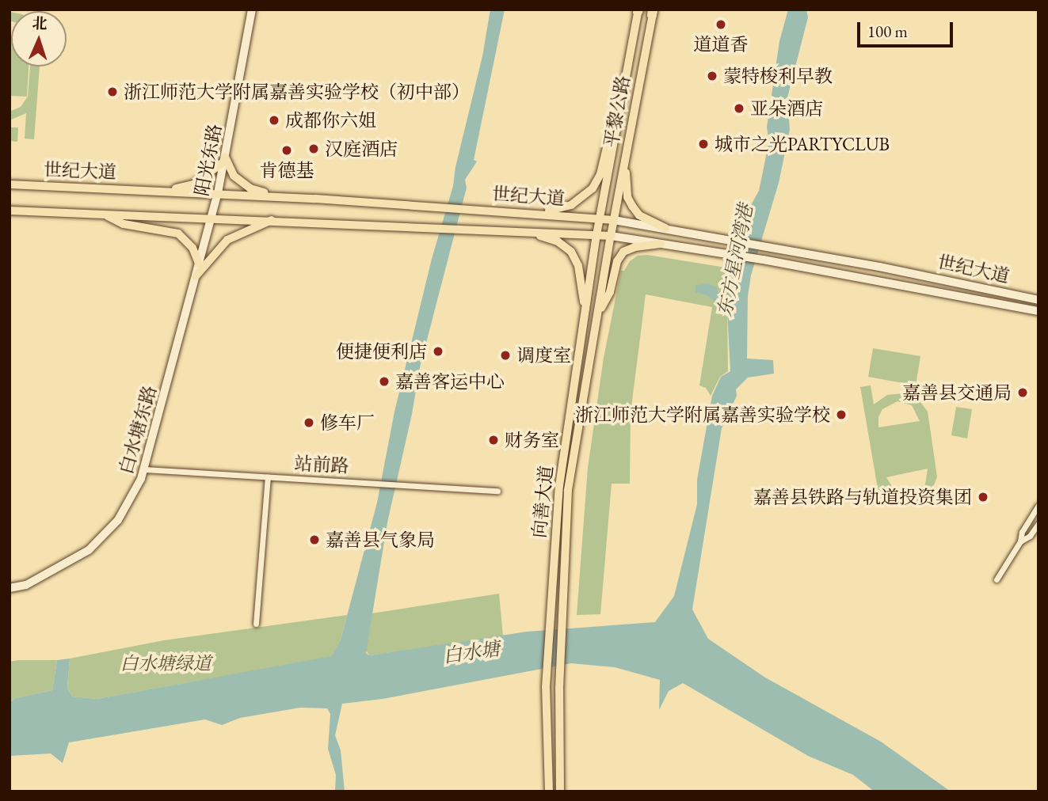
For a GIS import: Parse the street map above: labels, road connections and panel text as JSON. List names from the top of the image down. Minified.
{"streets":{"main road":["平黎公路","阳光东路","世纪大道","白水塘东路","向善大道"],"street":["站前路"]},"crossings":[["平黎公路","世纪大道"],["平黎公路","向善大道"],["阳光东路","世纪大道"],["阳光东路","白水塘东路"],["世纪大道","白水塘东路"],["世纪大道","向善大道"],["白水塘东路","站前路"]],"water":["东方星河湾港","白水塘"],"parks":["白水塘绿道"],"places":["道道香","蒙特梭利早教","浙江师范大学附属嘉善实验学校（初中部）","亚朵酒店","成都你六姐","城市之光PARTYCLUB","汉庭酒店","肯德基","便捷便利店","调度室","嘉善客运中心","嘉善县交通局","浙江师范大学附属嘉善实验学校","修车厂","财务室","嘉善县铁路与轨道投资集团","嘉善县气象局"],"scale_bar":"100 m","north":"top"}
